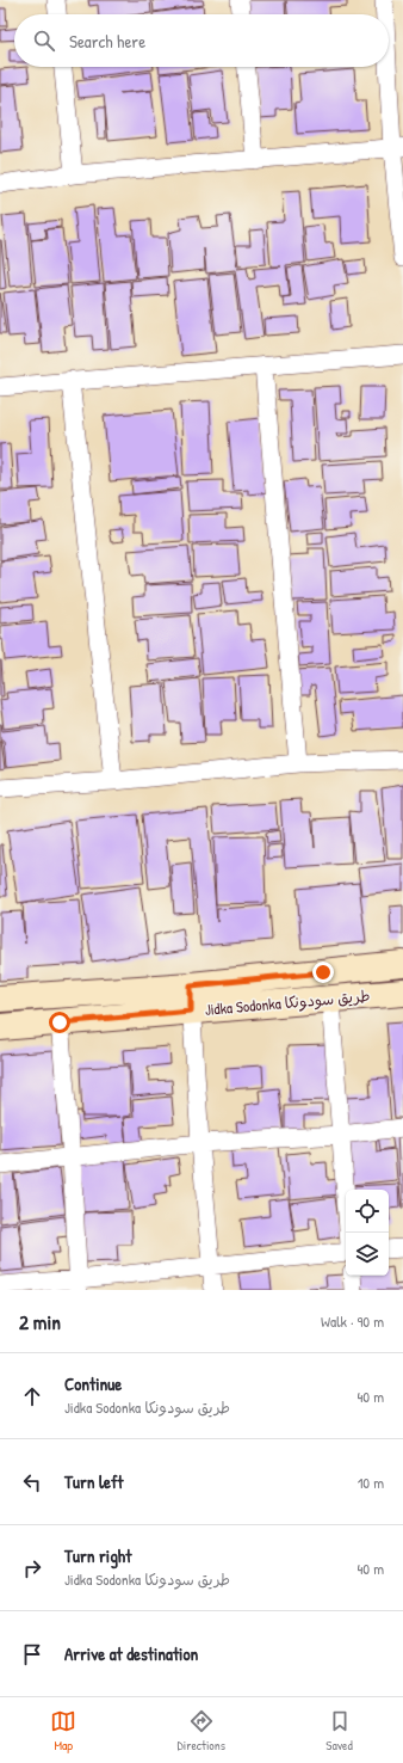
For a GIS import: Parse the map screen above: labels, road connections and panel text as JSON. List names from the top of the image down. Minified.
{"streets":{"main road":["Jidka Sodonka طريق سودونكا"]},"page":{"search":"Search here","heading":["2 min","Walk · 90 m"],"list":[["Continue","Jidka Sodonka طريق سودونكا","40 m"],["Turn left","10 m"],["Turn right","Jidka Sodonka طريق سودونكا","40 m"],"Arrive at destination"],"nav":["Map","Directions","Saved"]}}
